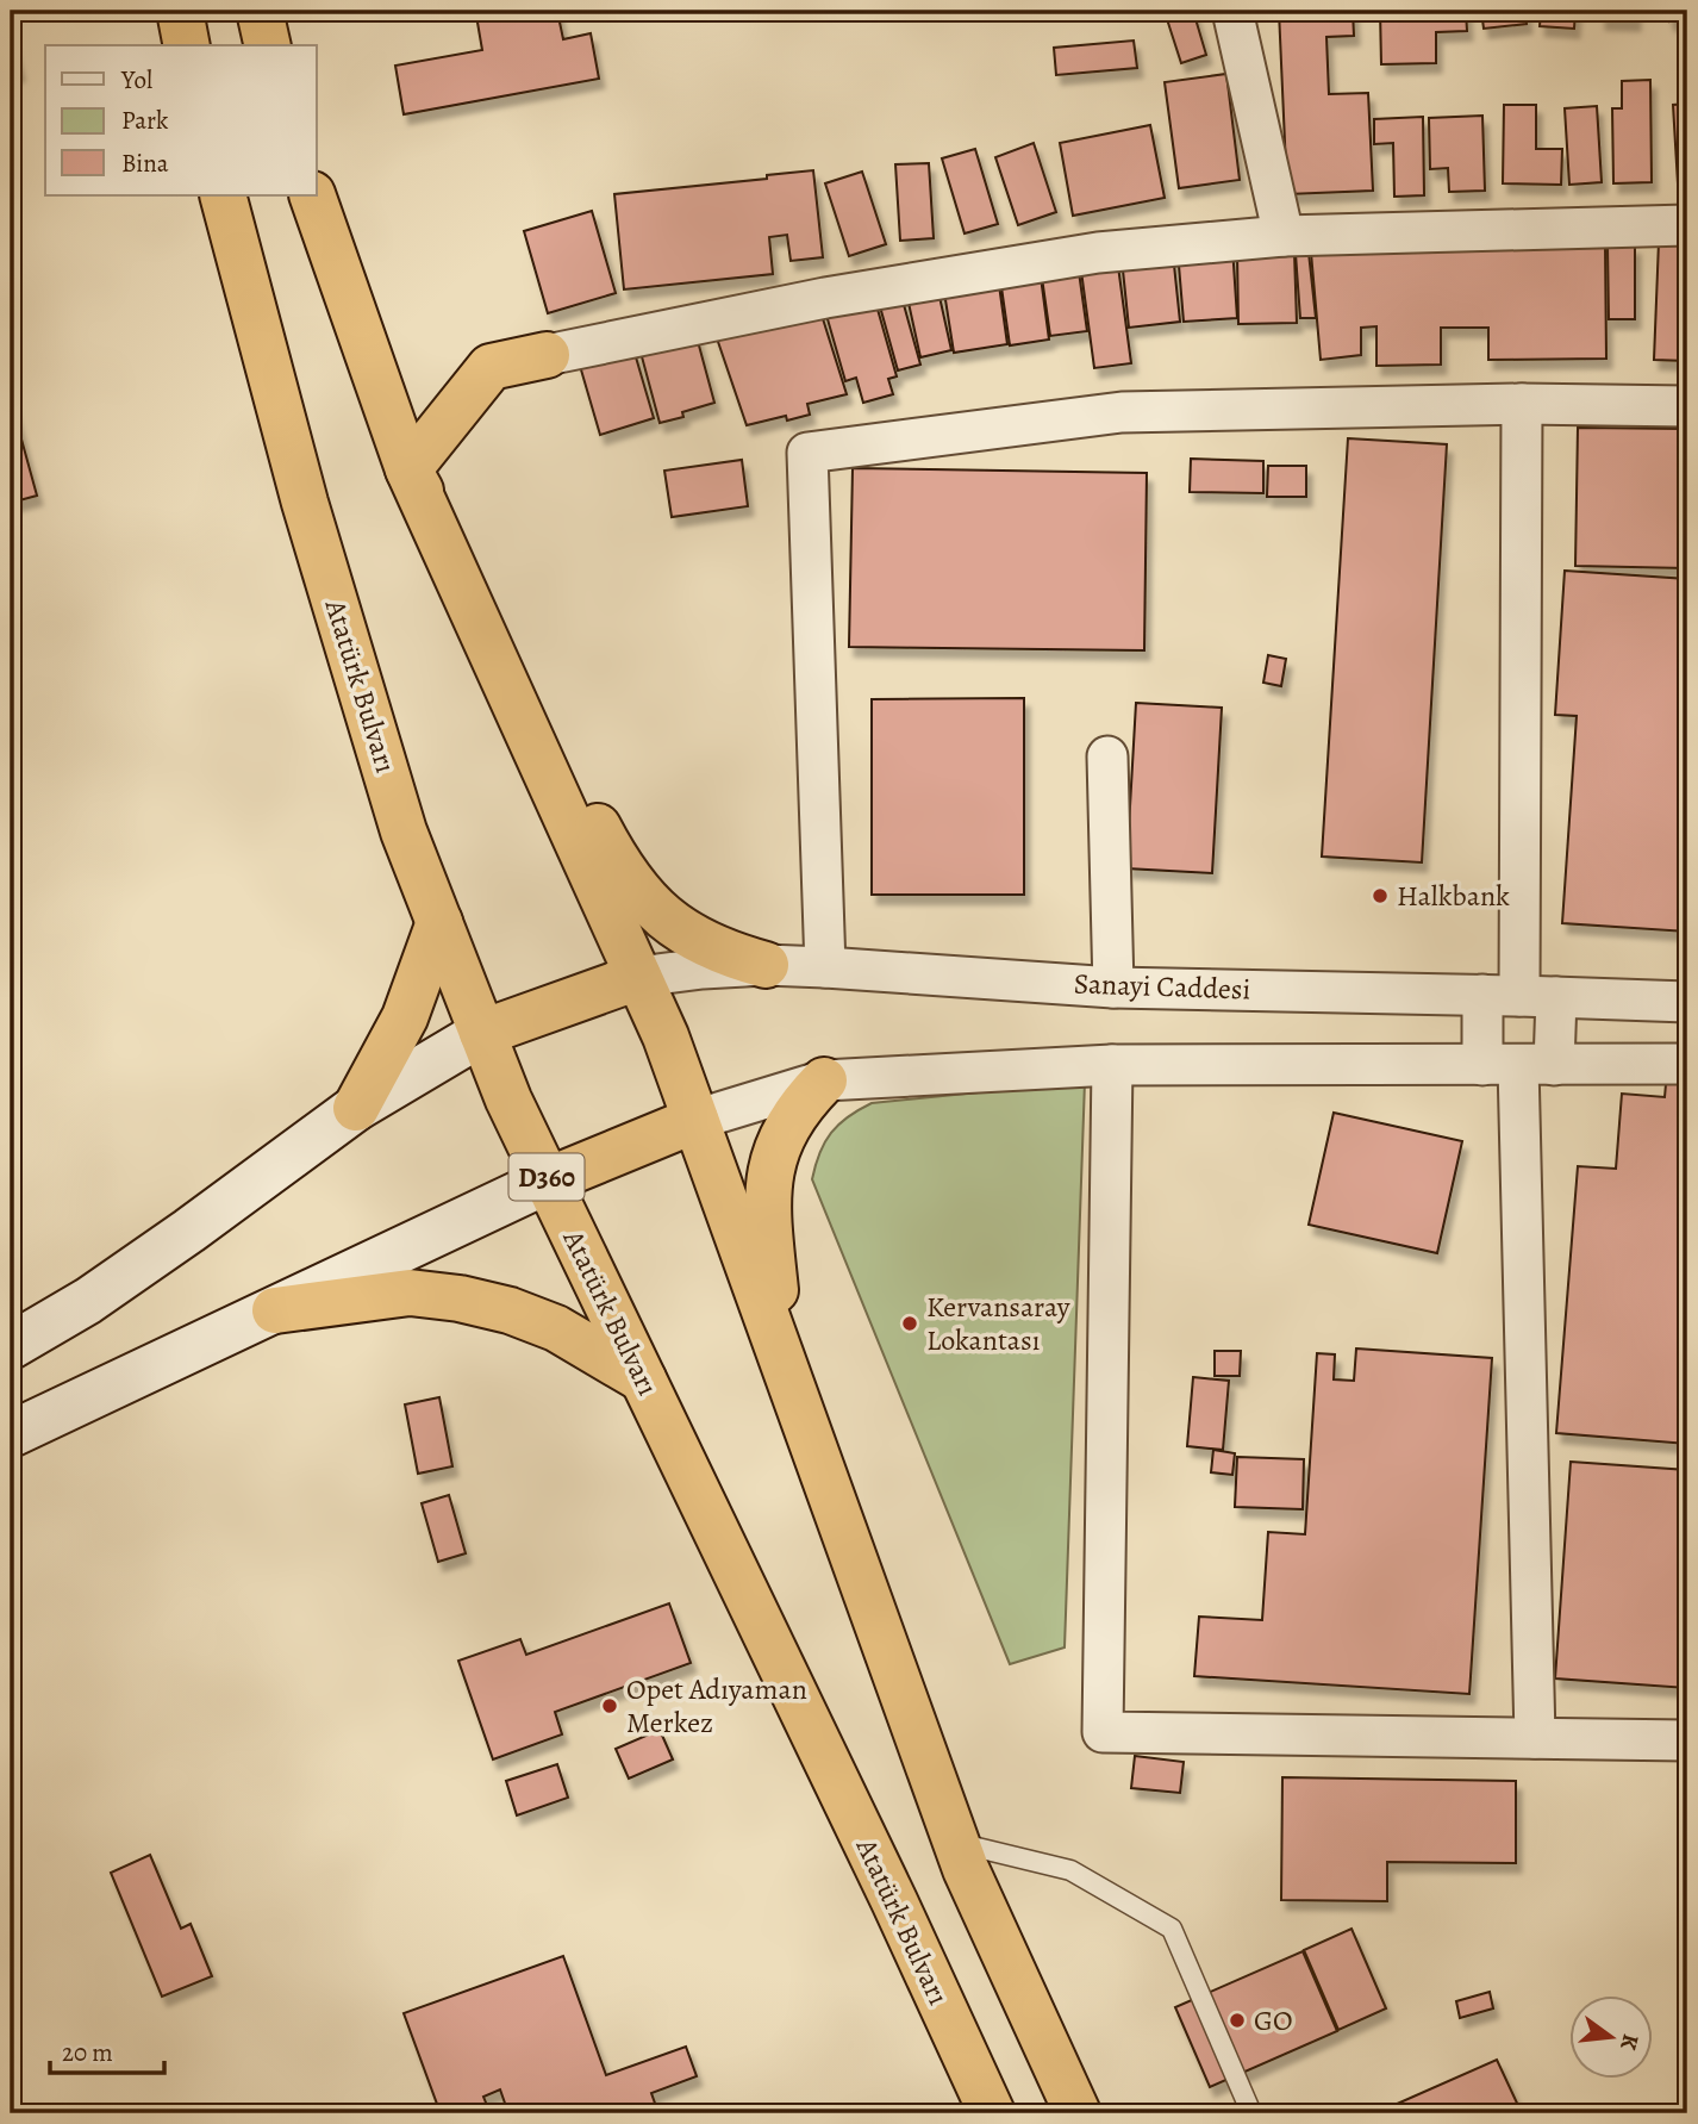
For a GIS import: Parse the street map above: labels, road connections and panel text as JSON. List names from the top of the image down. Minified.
{"streets":{"highway":["Atatürk Bulvarı","D360"],"street":["Sanayi Caddesi"]},"places":["Halkbank","Kervansaray Lokantası","Opet Adıyaman Merkez","GO"],"legend":["Yol","Park","Bina"],"scale_bar":"20 m","north":"right"}
